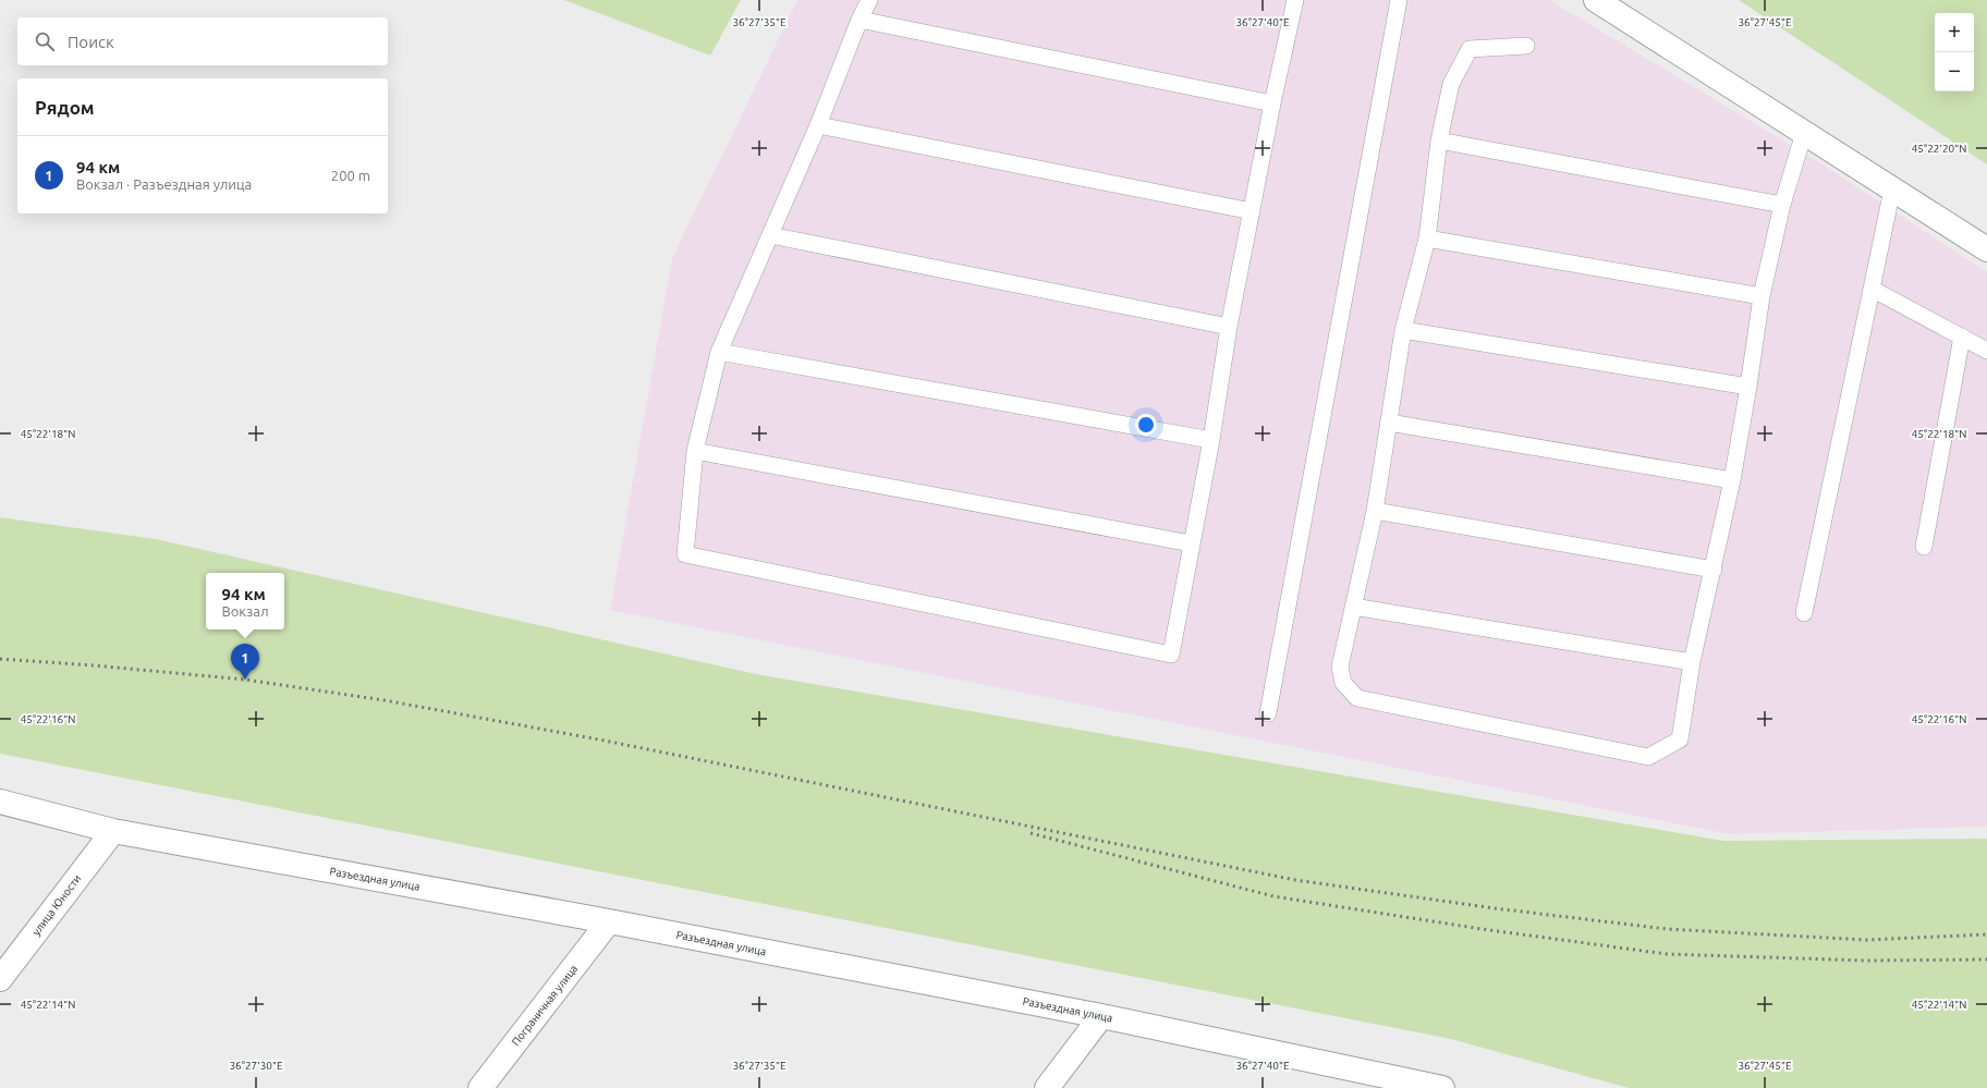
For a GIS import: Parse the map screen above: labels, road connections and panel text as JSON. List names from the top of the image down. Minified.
{"streets":{"street":["Разъездная улица","улица Юности","Пограничная улица"]},"crossings":[["Разъездная улица","улица Юности"],["Разъездная улица","Пограничная улица"]],"page":{"map_buttons":["+","−"],"search":"Поиск","heading":"Рядом","list":[{"mark":"1","name":"94 км","note":"Вокзал · Разъездная улица","value":"200 m"}],"popup":["94 км","Вокзал"],"pins":"1"},"coordinates":["36°27'35\"E","36°27'40\"E","36°27'45\"E","45°22'20\"N","45°22'18\"N","45°22'16\"N","45°22'14\"N","36°27'30\"E"]}
